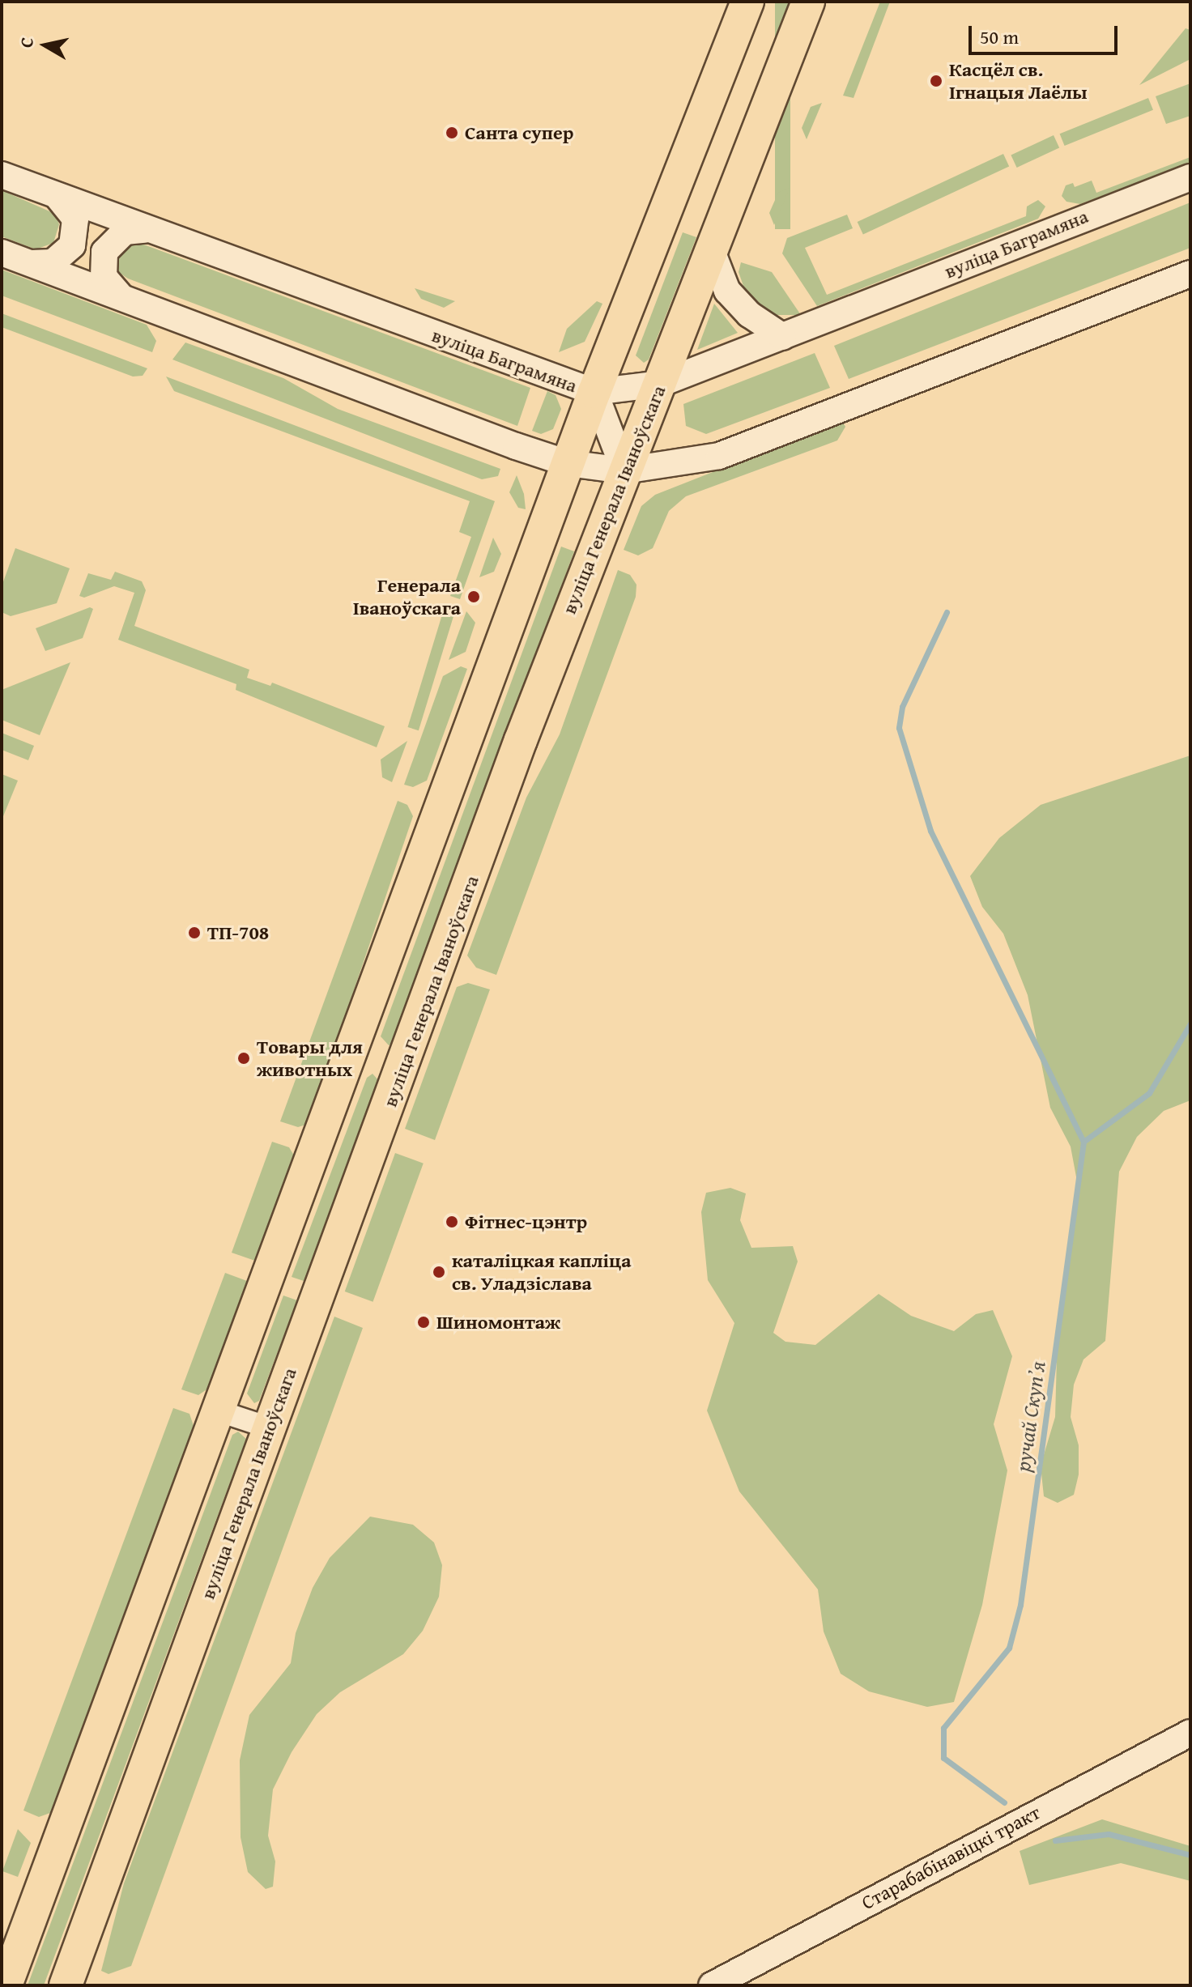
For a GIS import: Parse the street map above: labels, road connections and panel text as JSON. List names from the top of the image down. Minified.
{"streets":{"main road":["вуліца Генерала Іваноўскага"],"street":["вуліца Баграмяна","Старабабінавіцкі тракт"]},"crossings":[["вуліца Баграмяна","вуліца Генерала Іваноўскага"]],"water":["ручай Скупʼя"],"places":["Касцёл св. Ігнацыя Лаёлы","Санта супер","Генерала Іваноўскага","ТП-708","Товары для животных","Фітнес-цэнтр","каталіцкая капліца св. Уладзіслава","Шиномонтаж"],"scale_bar":"50 m","north":"left"}
